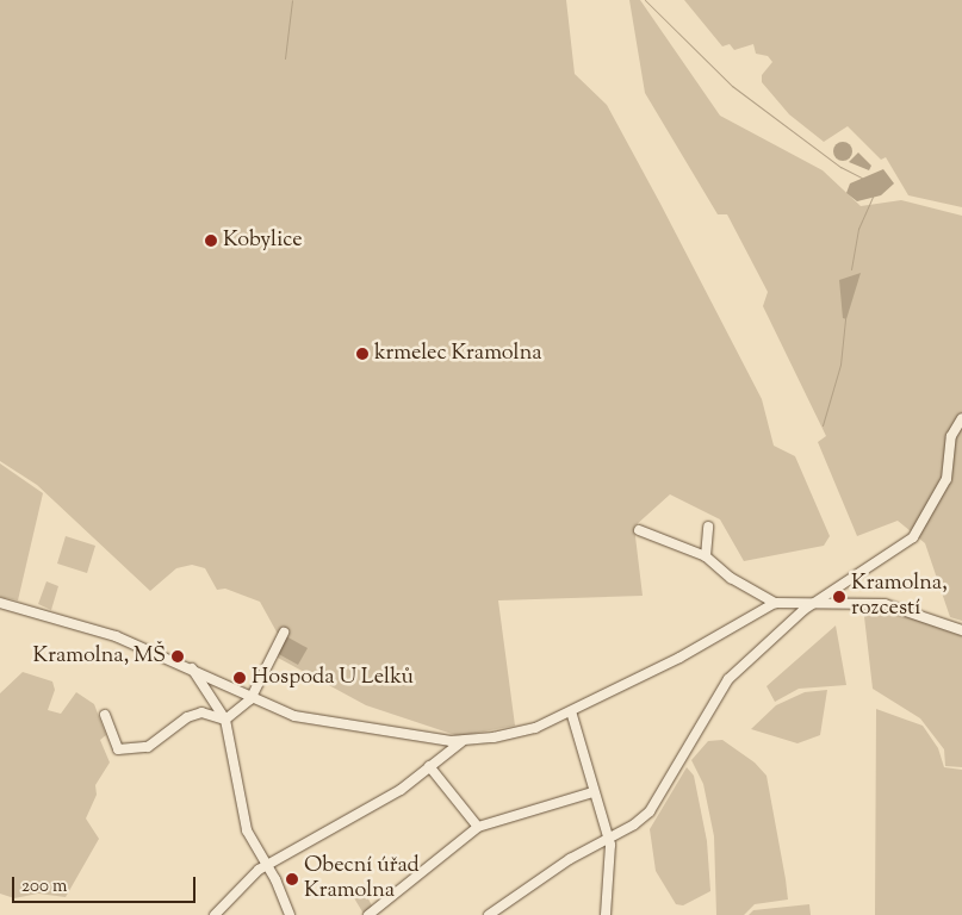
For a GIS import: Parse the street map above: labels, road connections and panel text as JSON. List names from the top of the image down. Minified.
{"places":["Kobylice","krmelec Kramolna","Kramolna, rozcestí","Kramolna, MŠ","Hospoda U Lelků","Obecní úřad Kramolna"],"scale_bar":"200 m"}
